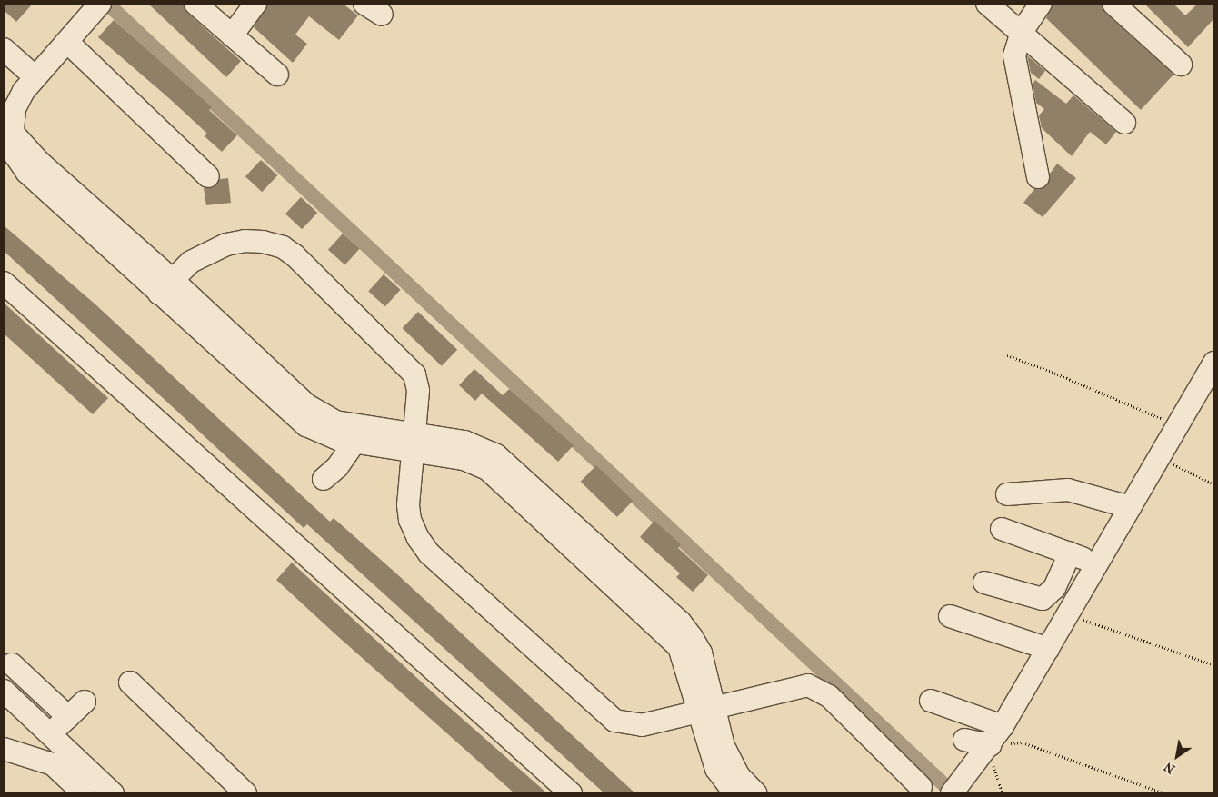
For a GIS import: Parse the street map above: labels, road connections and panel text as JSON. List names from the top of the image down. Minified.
{"north":"bottom left"}
